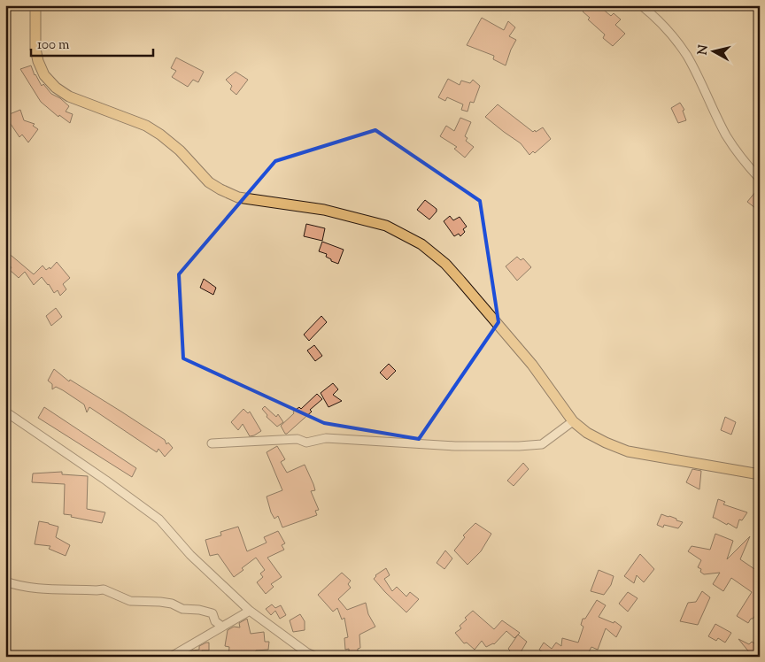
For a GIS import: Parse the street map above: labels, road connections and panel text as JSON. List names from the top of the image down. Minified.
{"scale_bar":"100 m","north":"left"}
